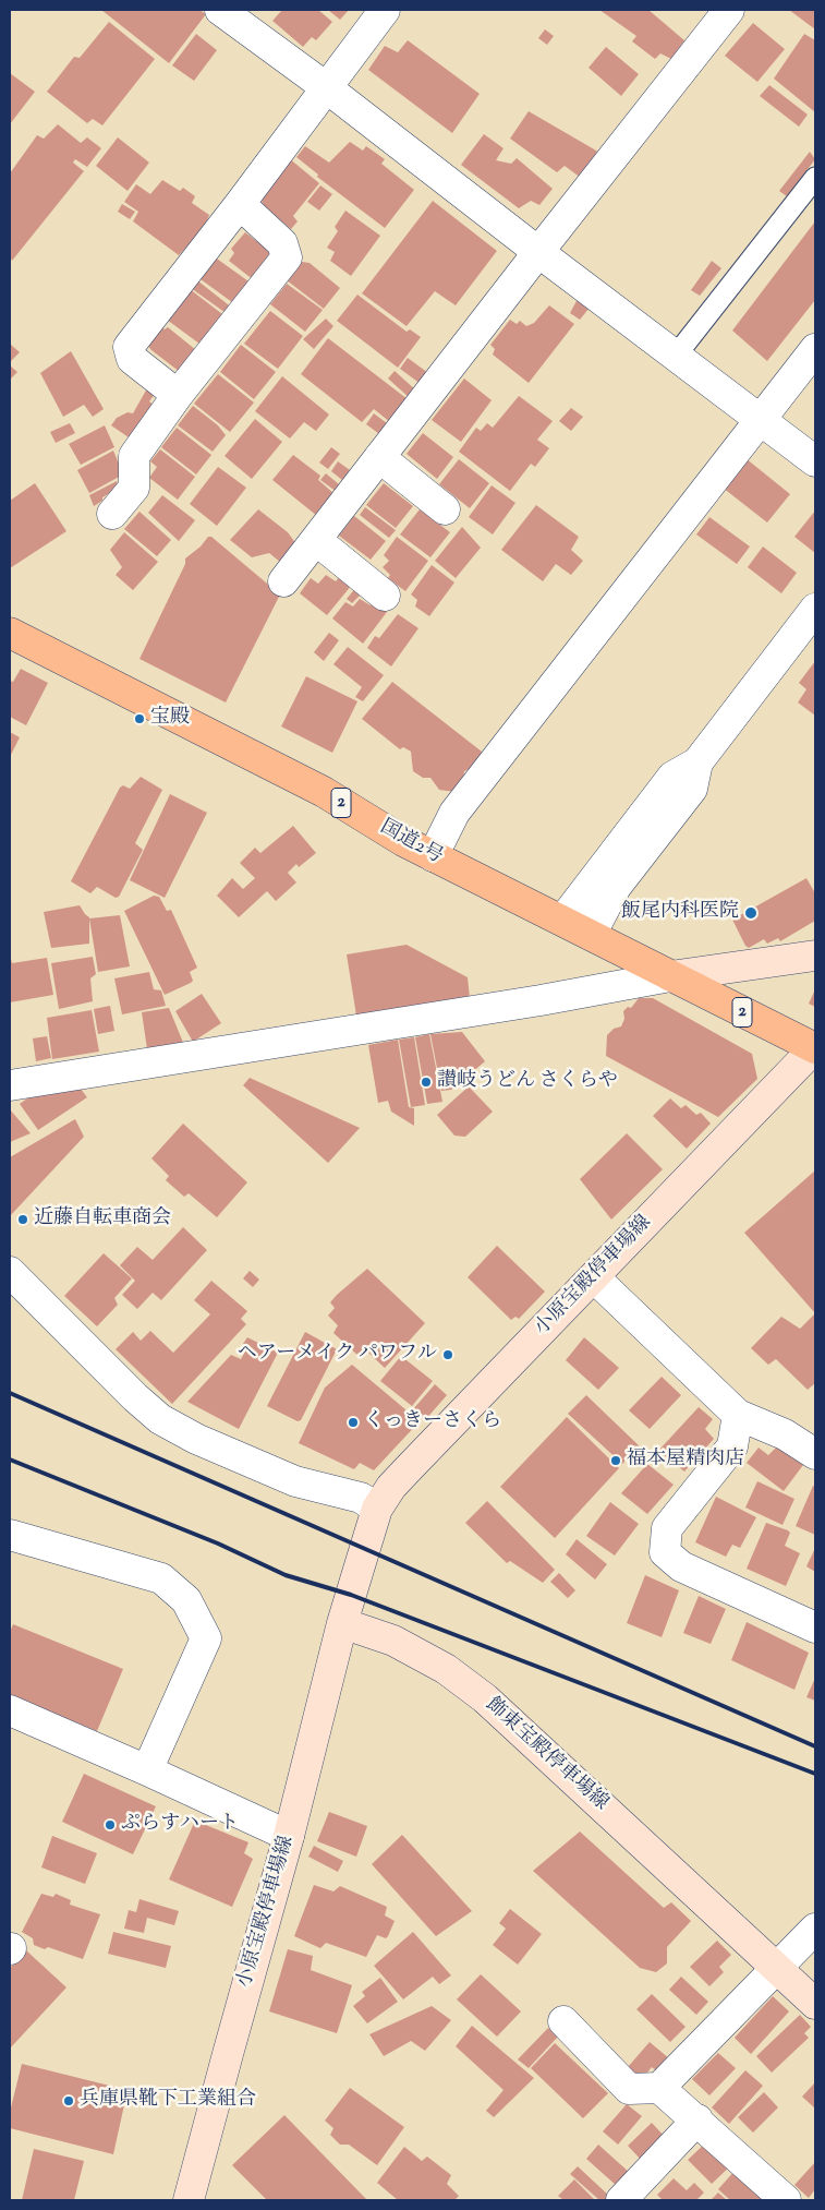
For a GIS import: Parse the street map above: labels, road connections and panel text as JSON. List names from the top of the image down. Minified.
{"streets":{"highway":["2","国道2号"],"main road":["小原宝殿停車場線","飾東宝殿停車場線"]},"crossings":[["国道2号","小原宝殿停車場線"],["小原宝殿停車場線","飾東宝殿停車場線"]],"places":["宝殿","飯尾内科医院","讃岐うどん さくらや","近藤自転車商会","ヘアーメイク パワフル","くっきーさくら","福本屋精肉店","ぷらすハート","兵庫県靴下工業組合"]}
